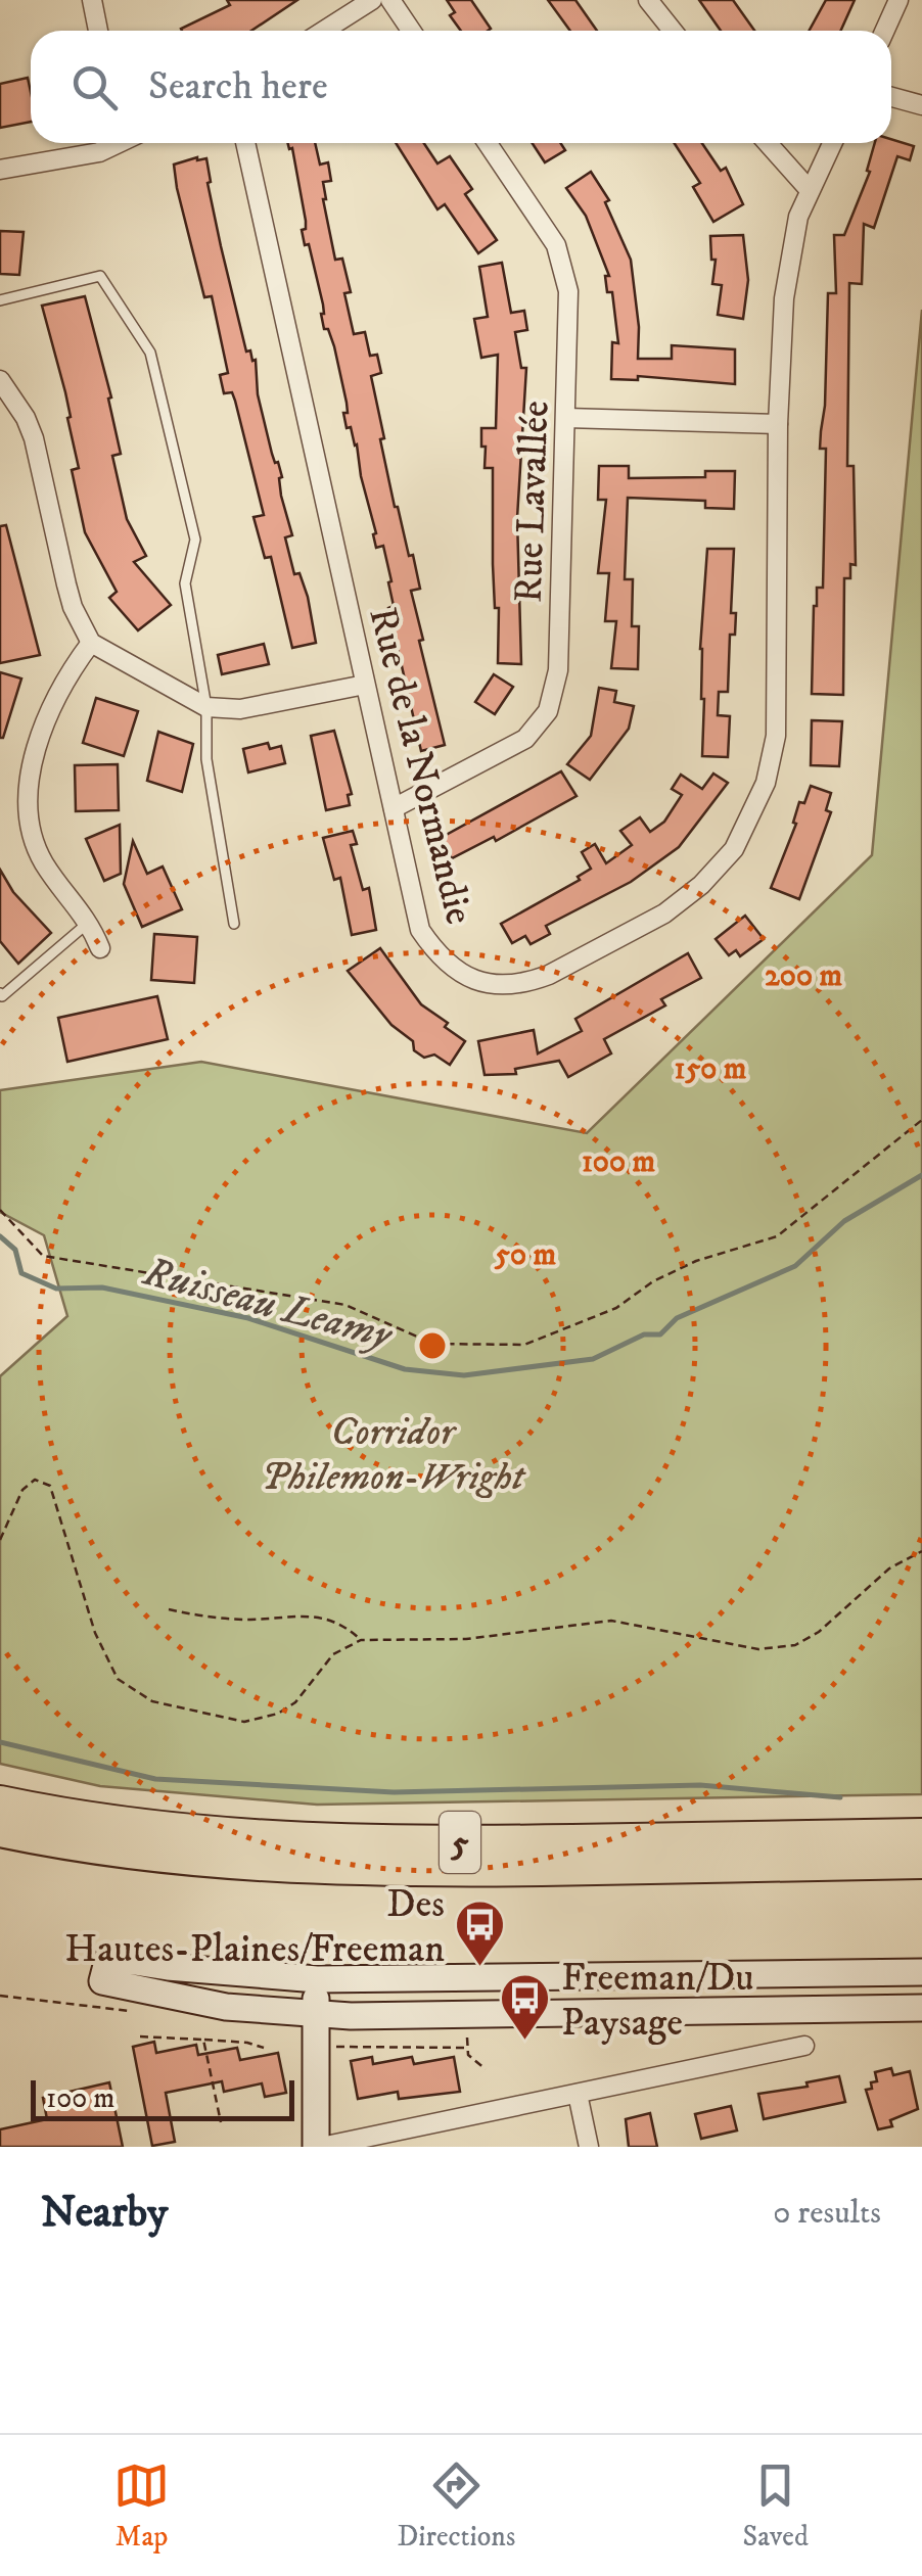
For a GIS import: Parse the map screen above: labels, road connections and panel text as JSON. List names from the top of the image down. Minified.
{"streets":{"highway":["5"],"street":["Rue Lavallée","Rue de la Normandie"]},"crossings":[["Rue Lavallée","Rue de la Normandie"]],"water":["Ruisseau Leamy"],"parks":["Corridor Philemon-Wright"],"places":{"bus stop":["Des Hautes-Plaines/Freeman","Freeman/Du Paysage"]},"scale_bar":"100 m","page":{"search":"Search here","scale":"100 m","heading":["Nearby","0 results"],"nav":["Map","Directions","Saved"]},"rings":["200 m","150 m","100 m","50 m"]}
